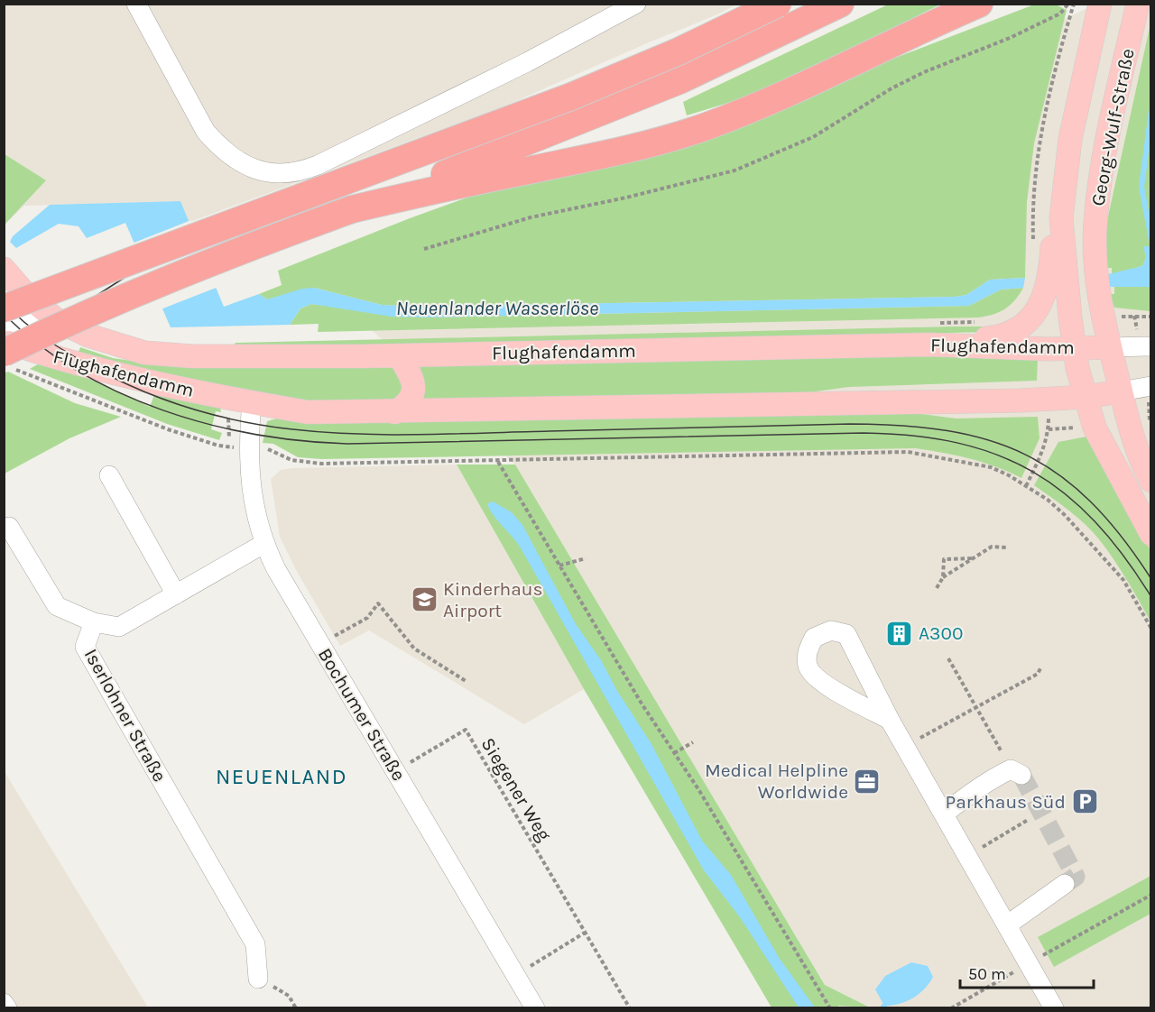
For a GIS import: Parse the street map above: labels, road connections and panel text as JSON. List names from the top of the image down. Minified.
{"streets":{"main road":["Georg-Wulf-Straße","Flughafendamm"],"street":["Bochumer Straße","Iserlohner Straße"],"path":["Siegener Weg"]},"crossings":[["Georg-Wulf-Straße","Flughafendamm"],["Flughafendamm","Bochumer Straße"],["Bochumer Straße","Iserlohner Straße"],["Bochumer Straße","Siegener Weg"]],"districts":["NEUENLAND"],"water":["Neuenlander Wasserlöse"],"places":{"school or university":["Kinderhaus Airport"],"building":["A300"],"office":["Medical Helpline Worldwide"],"parking":["Parkhaus Süd"]},"scale_bar":"50 m"}
